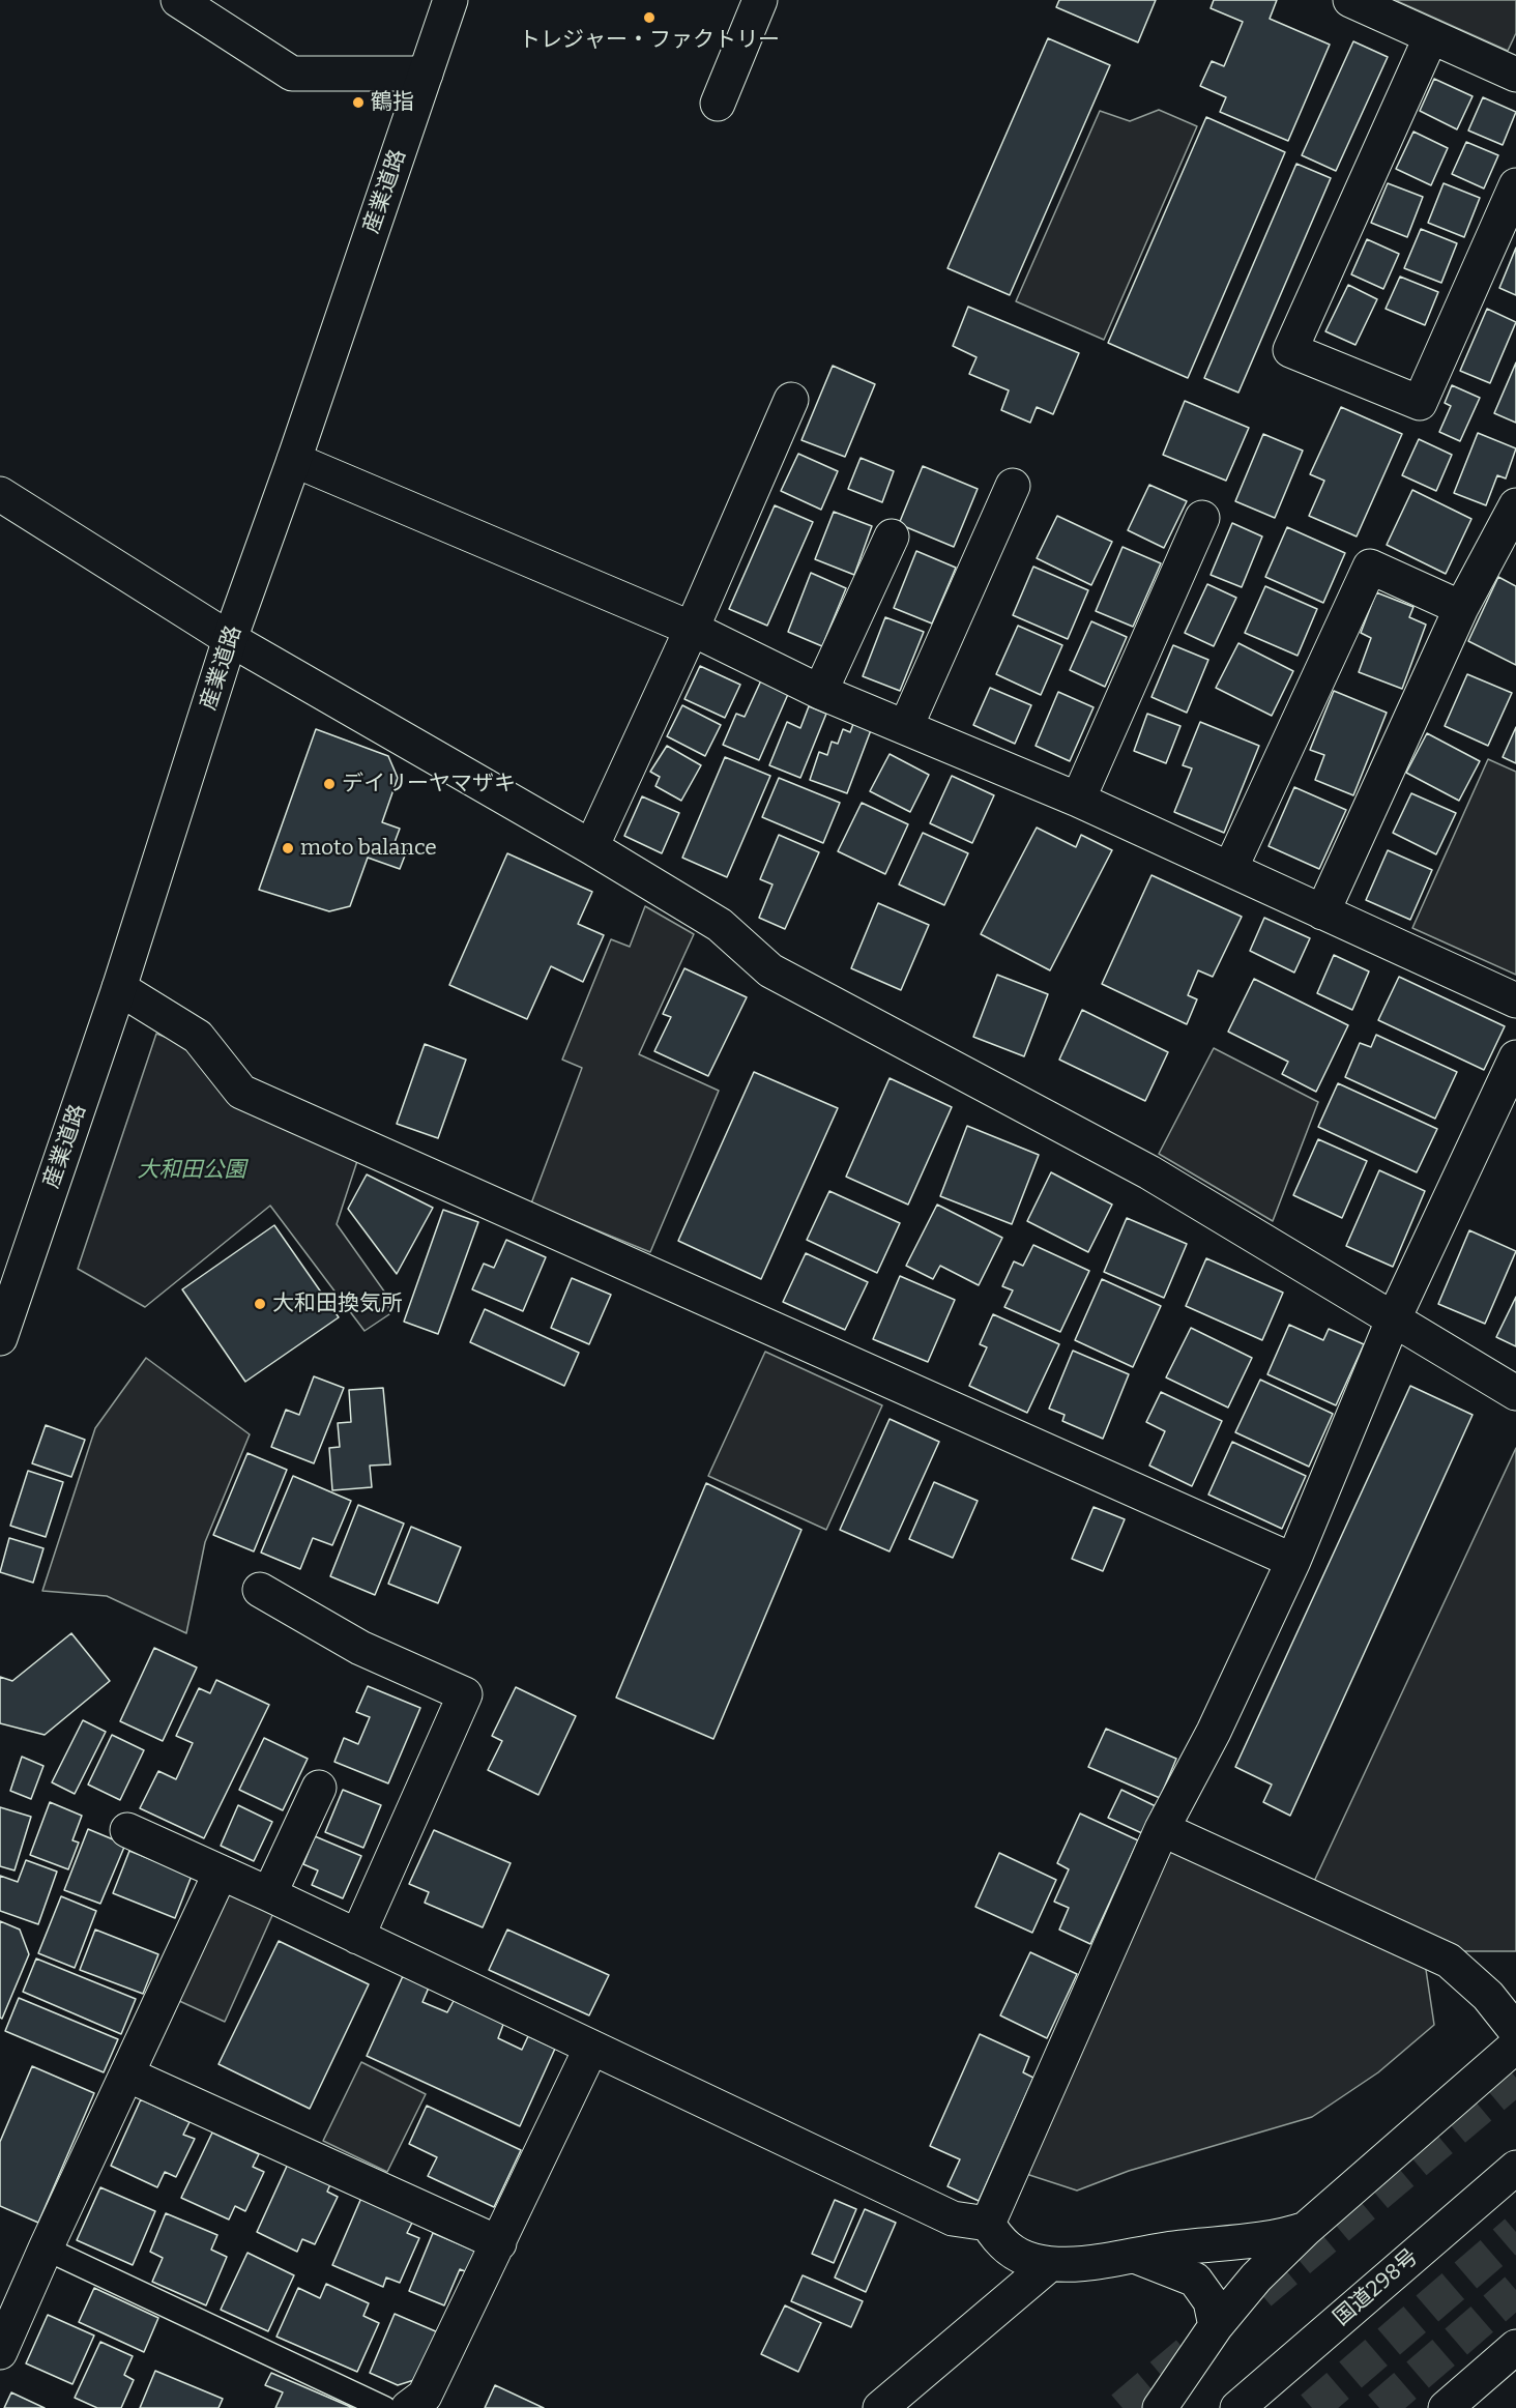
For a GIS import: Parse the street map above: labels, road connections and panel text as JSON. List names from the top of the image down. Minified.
{"streets":{"main road":["産業道路","国道298号"]},"parks":["大和田公園"],"places":["トレジャー・ファクトリー","鶴指","デイリーヤマザキ","moto balance","大和田換気所"]}
